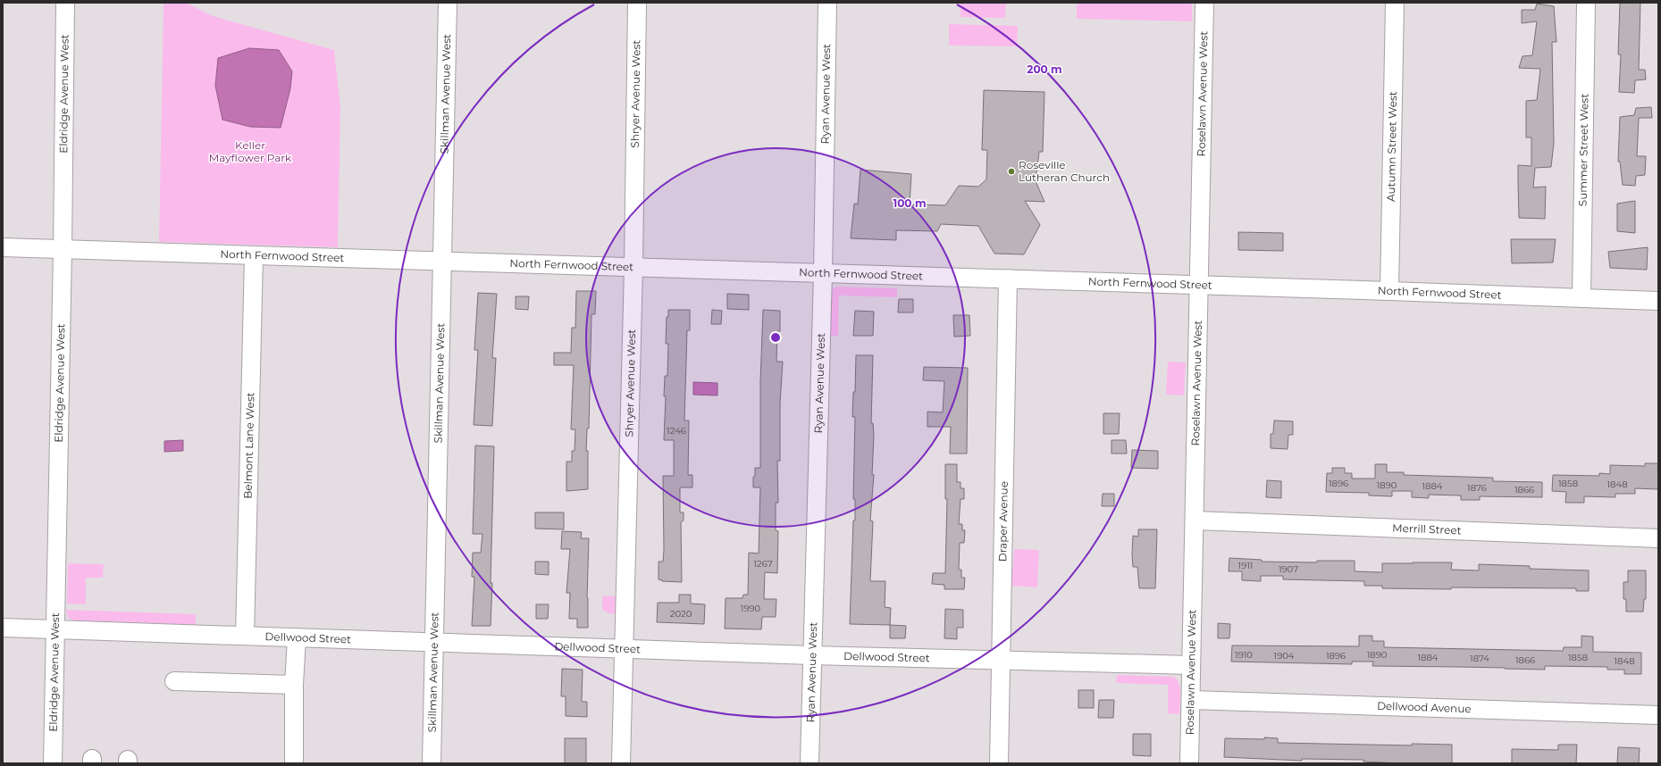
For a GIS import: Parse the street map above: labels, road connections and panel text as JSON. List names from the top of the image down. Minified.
{"streets":{"street":["Eldridge Avenue West","Skillman Avenue West","Shryer Avenue West","Ryan Avenue West","Roselawn Avenue West","Autumn Street West","Summer Street West","North Fernwood Street","Belmont Lane West","Draper Avenue","Merrill Street","Dellwood Street","Dellwood Avenue"]},"crossings":[["Eldridge Avenue West","North Fernwood Street"],["Eldridge Avenue West","Dellwood Street"],["Skillman Avenue West","North Fernwood Street"],["Skillman Avenue West","Dellwood Street"],["Shryer Avenue West","North Fernwood Street"],["Shryer Avenue West","Dellwood Street"],["Ryan Avenue West","North Fernwood Street"],["Ryan Avenue West","Dellwood Street"],["Roselawn Avenue West","North Fernwood Street"],["Roselawn Avenue West","Merrill Street"],["Roselawn Avenue West","Dellwood Street"],["Roselawn Avenue West","Dellwood Avenue"],["Autumn Street West","North Fernwood Street"],["Summer Street West","North Fernwood Street"],["North Fernwood Street","Belmont Lane West"],["North Fernwood Street","Draper Avenue"],["Belmont Lane West","Dellwood Street"],["Draper Avenue","Dellwood Street"]],"parks":["Keller Mayflower Park"],"places":["Roseville Lutheran Church"],"house_numbers":["1246","1896","1858","1848","1890","1884","1876","1866","1267","1911","1907","1990","2020","1910","1890","1904","1896","1884","1858","1874","1866","1848"],"rings":["200 m","100 m"]}
